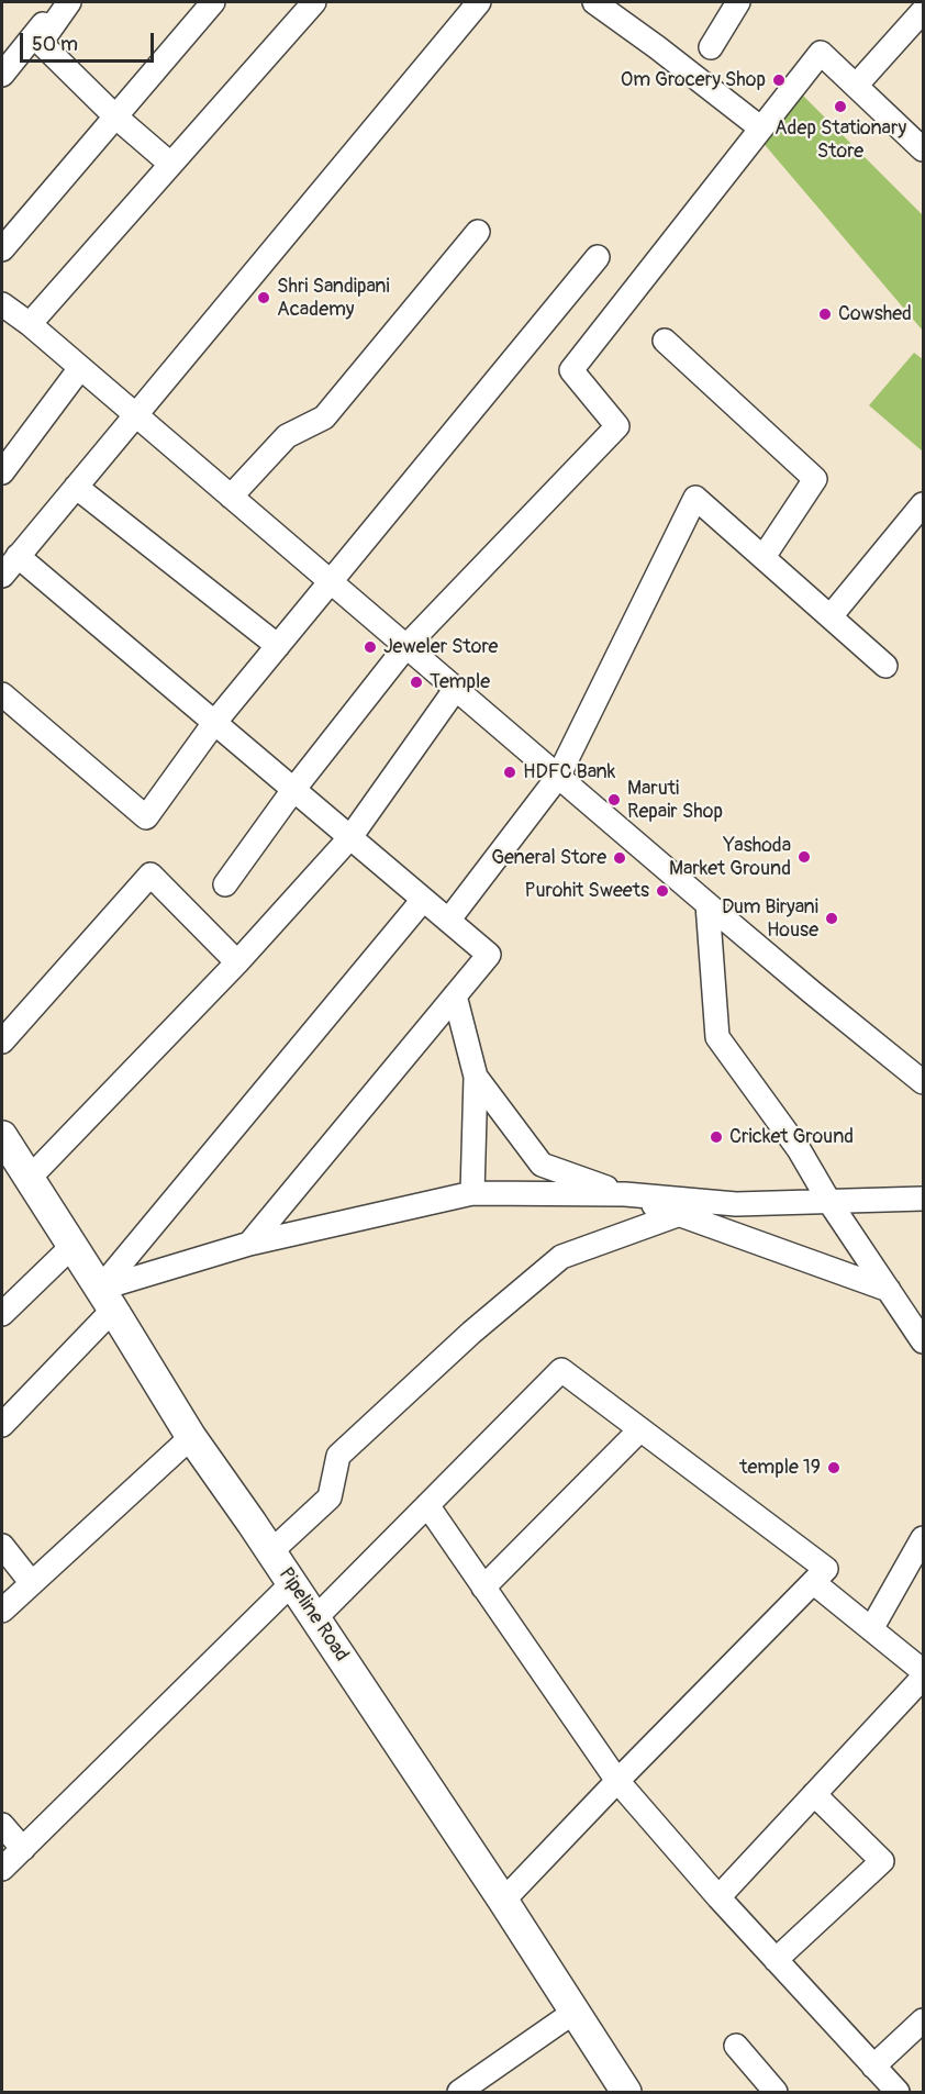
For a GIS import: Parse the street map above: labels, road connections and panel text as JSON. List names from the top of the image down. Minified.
{"streets":{"main road":["Pipeline Road"]},"places":["Om Grocery Shop","Adep Stationary Store","Shri Sandipani Academy","Cowshed","Jeweler Store","Temple","HDFC Bank","Maruti Repair Shop","Yashoda Market Ground","General Store","Purohit Sweets","Dum Biryani House","Cricket Ground","temple 19"],"scale_bar":"50 m"}
